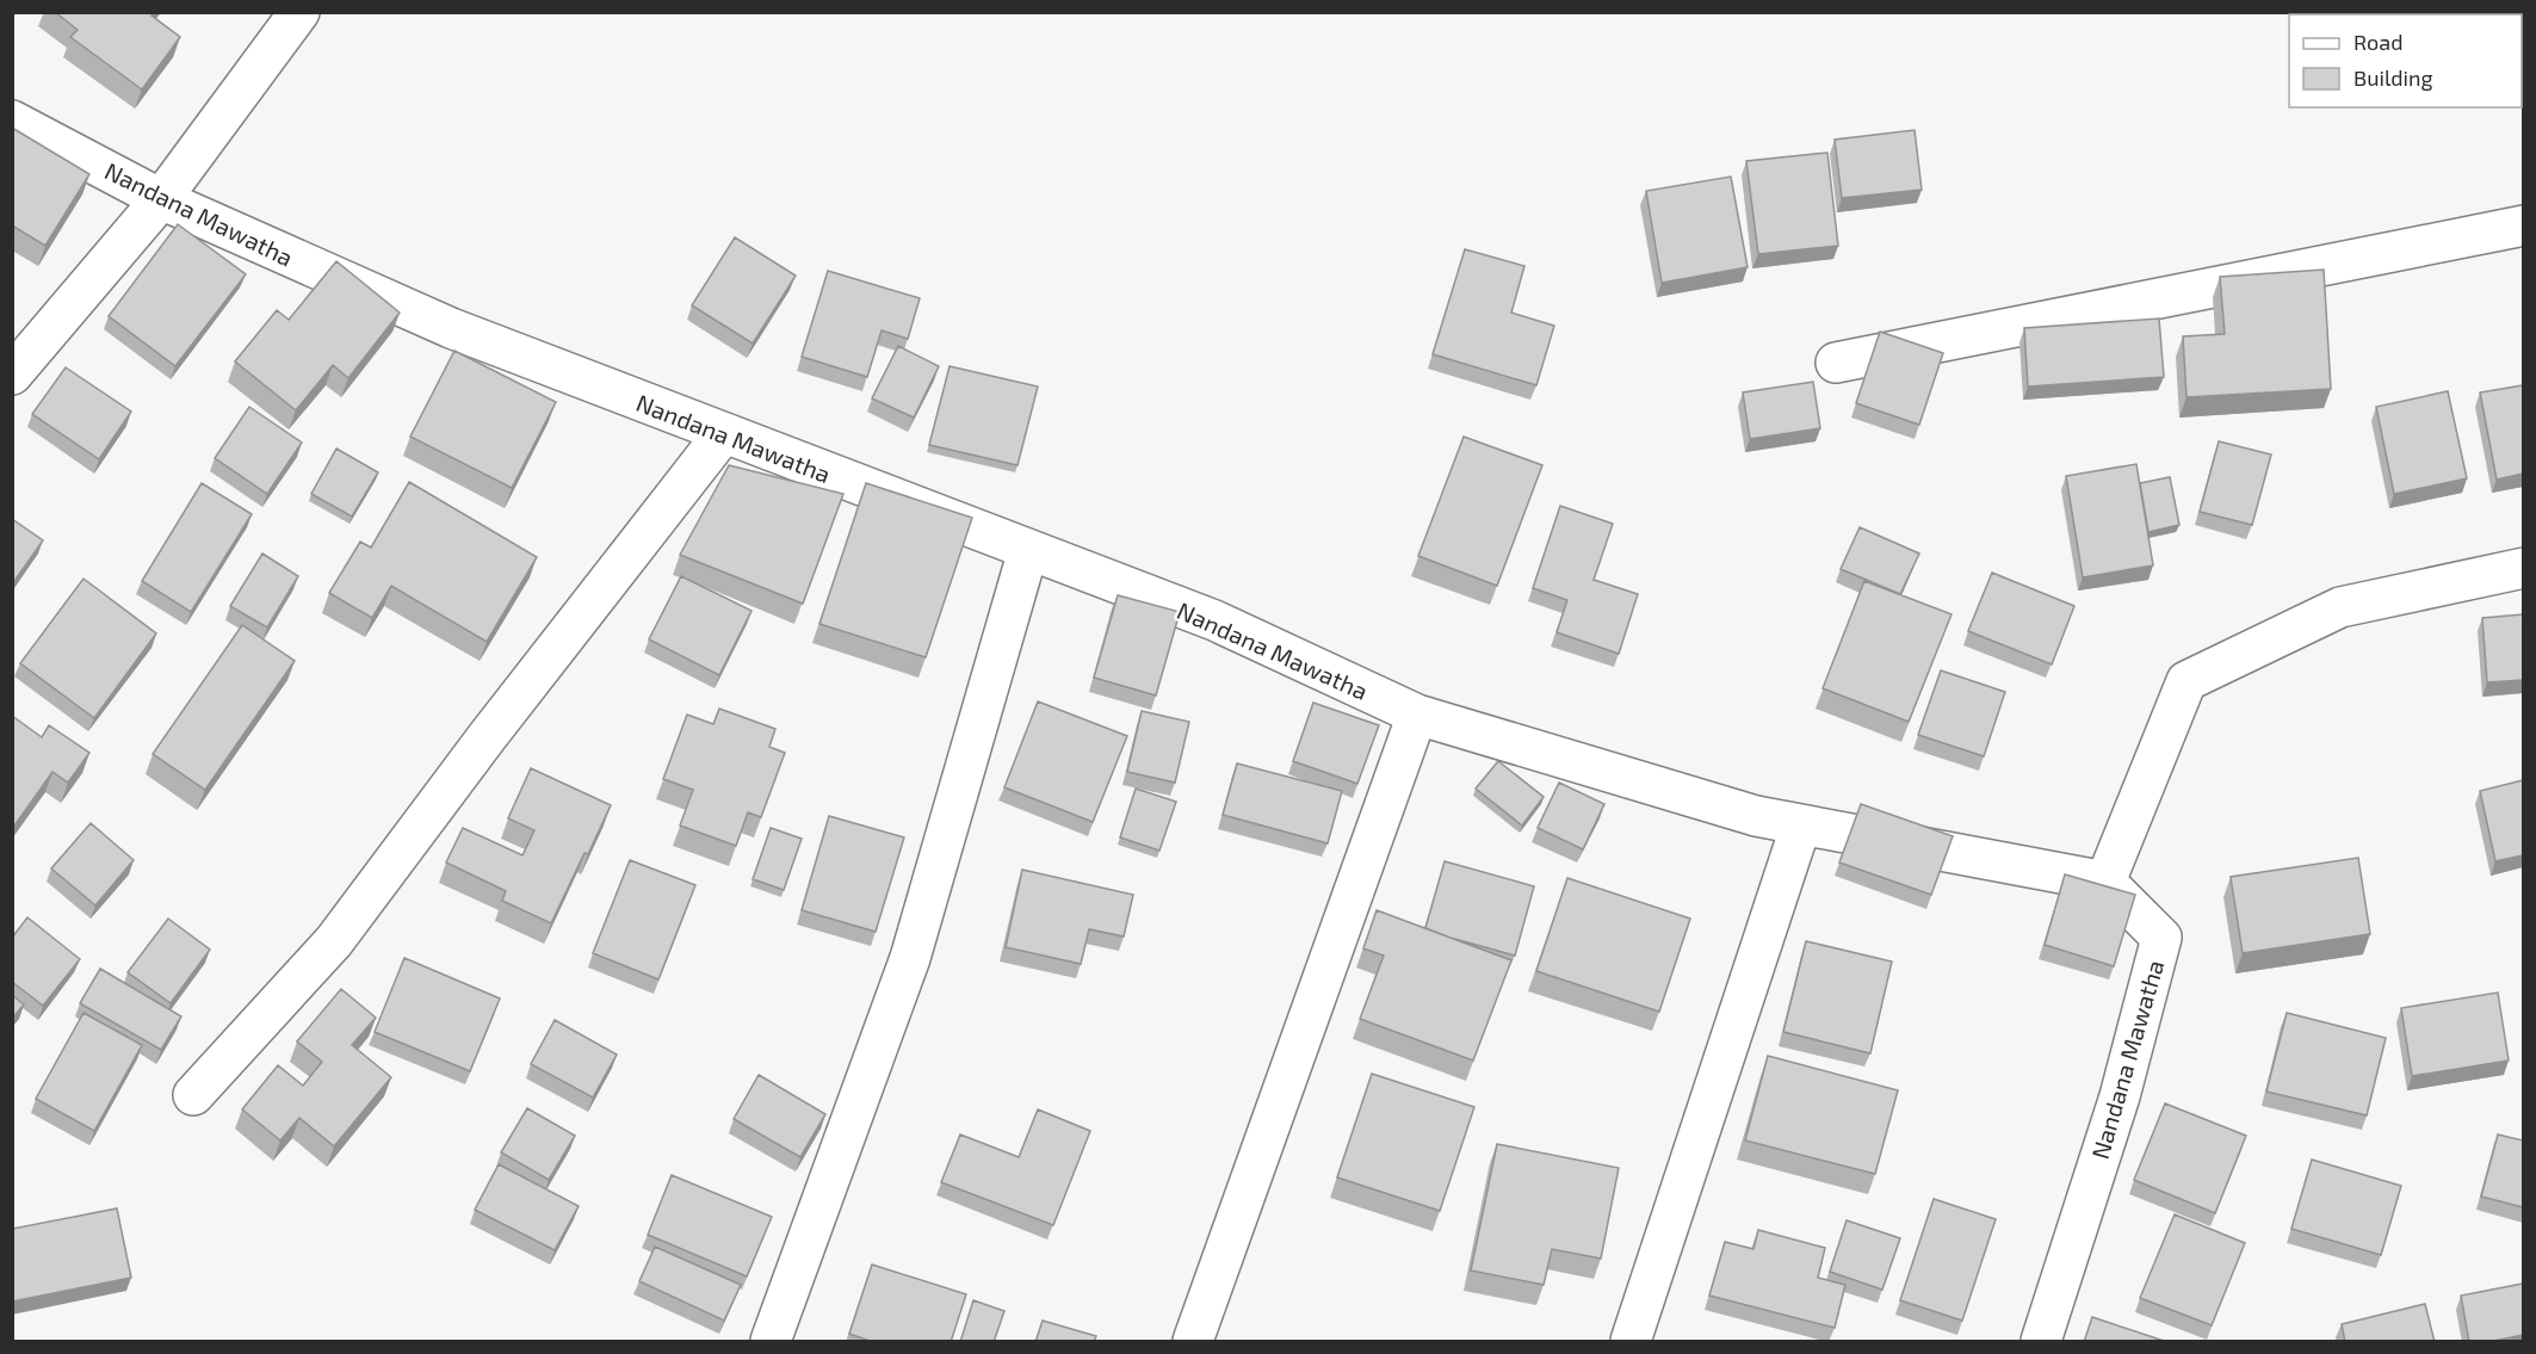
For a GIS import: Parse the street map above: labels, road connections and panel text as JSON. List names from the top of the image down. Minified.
{"streets":{"street":["Nandana Mawatha"]},"legend":["Road","Building"]}
